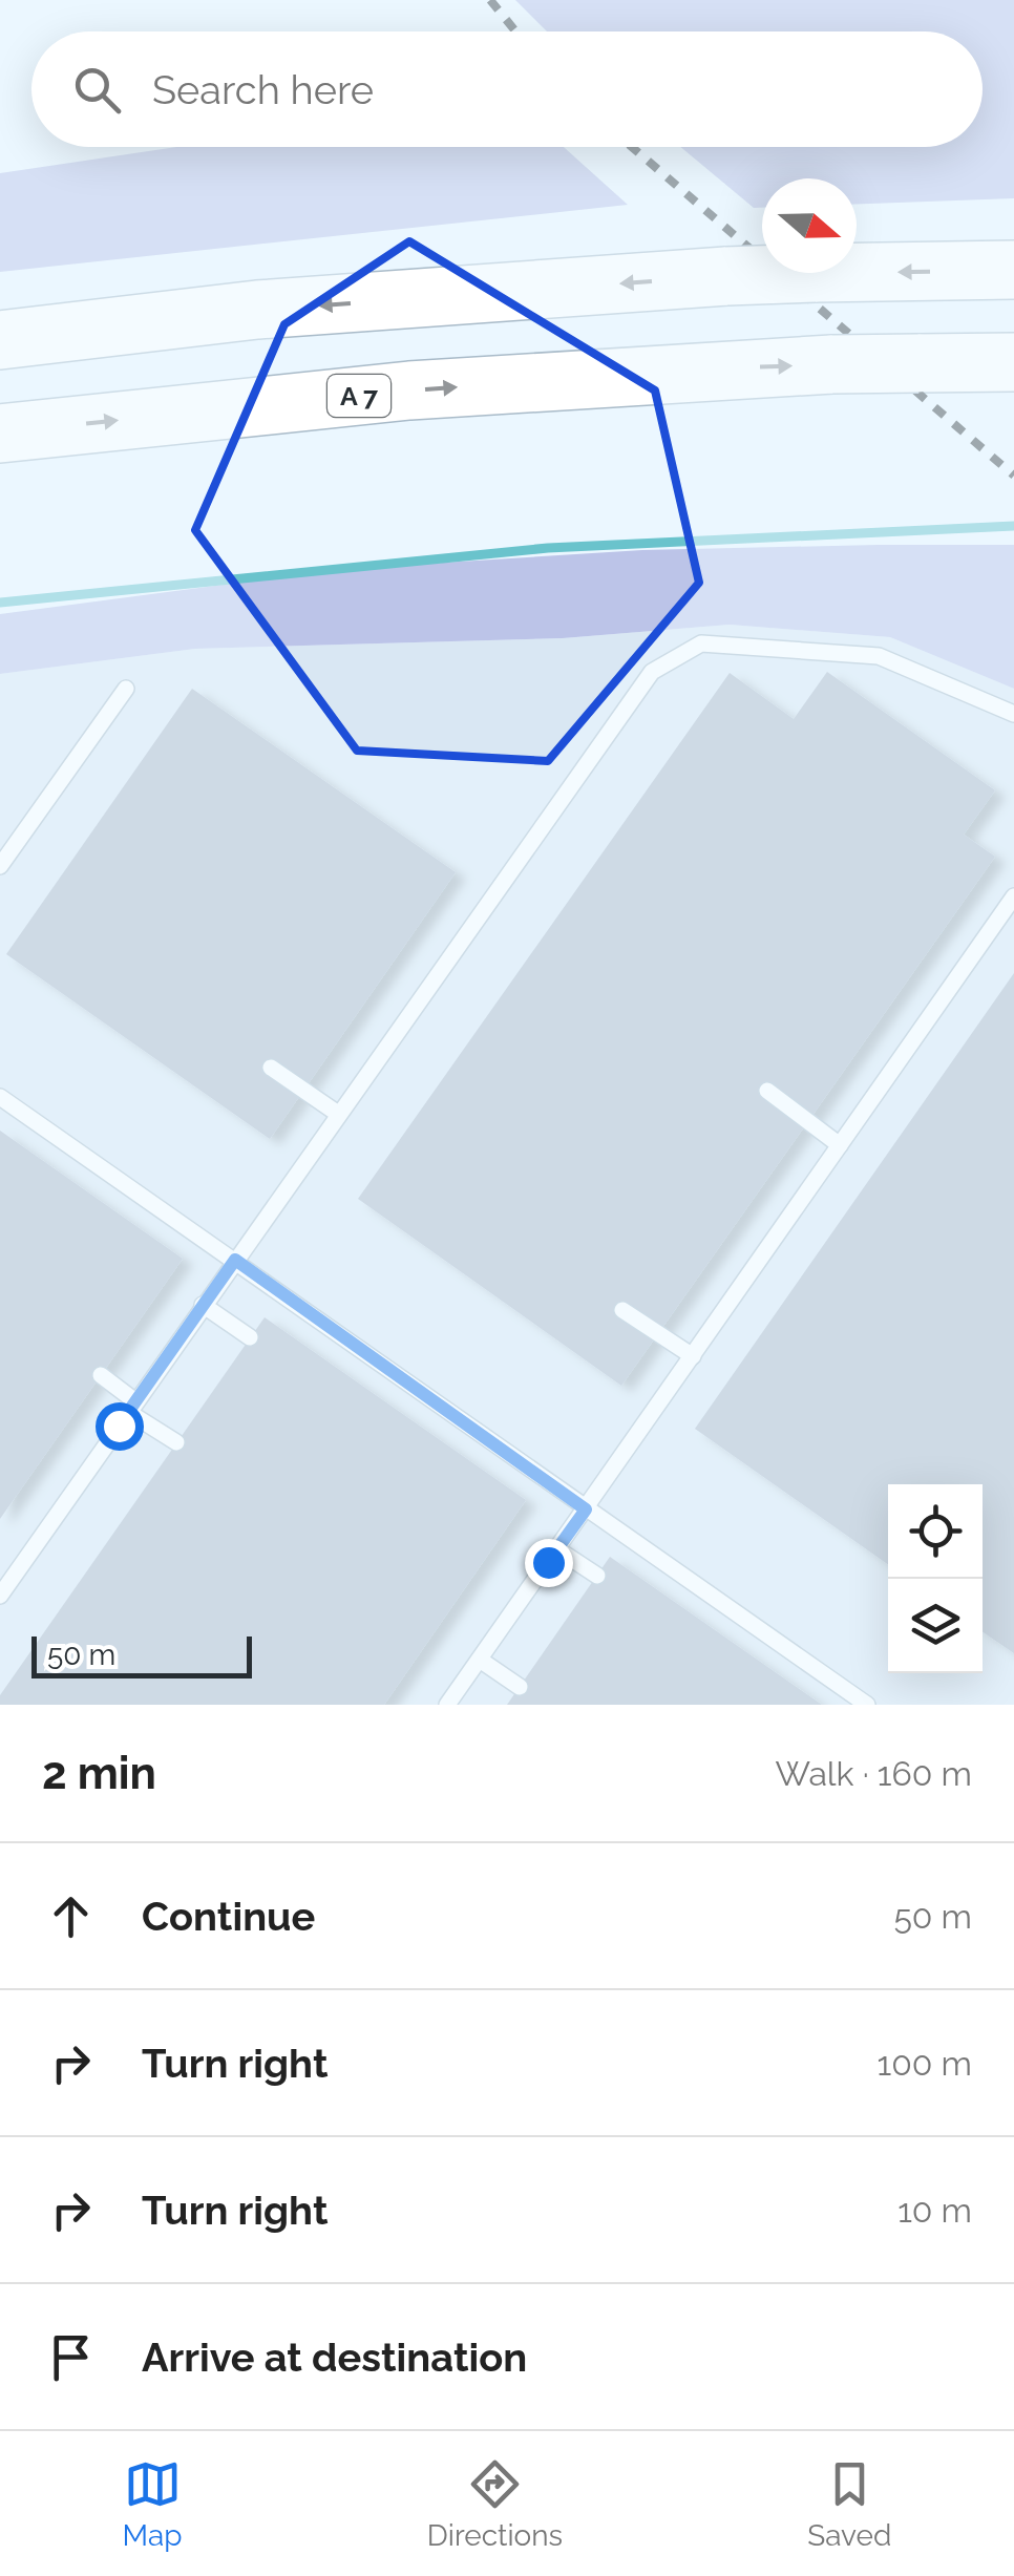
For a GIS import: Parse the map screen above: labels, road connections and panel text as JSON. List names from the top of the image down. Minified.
{"streets":{"highway":["A 7"]},"scale_bar":"50 m","north":"right","page":{"search":"Search here","scale":"50 m","heading":["2 min","Walk · 160 m"],"list":[["Continue","50 m"],["Turn right","100 m"],["Turn right","10 m"],"Arrive at destination"],"nav":["Map","Directions","Saved"]}}
